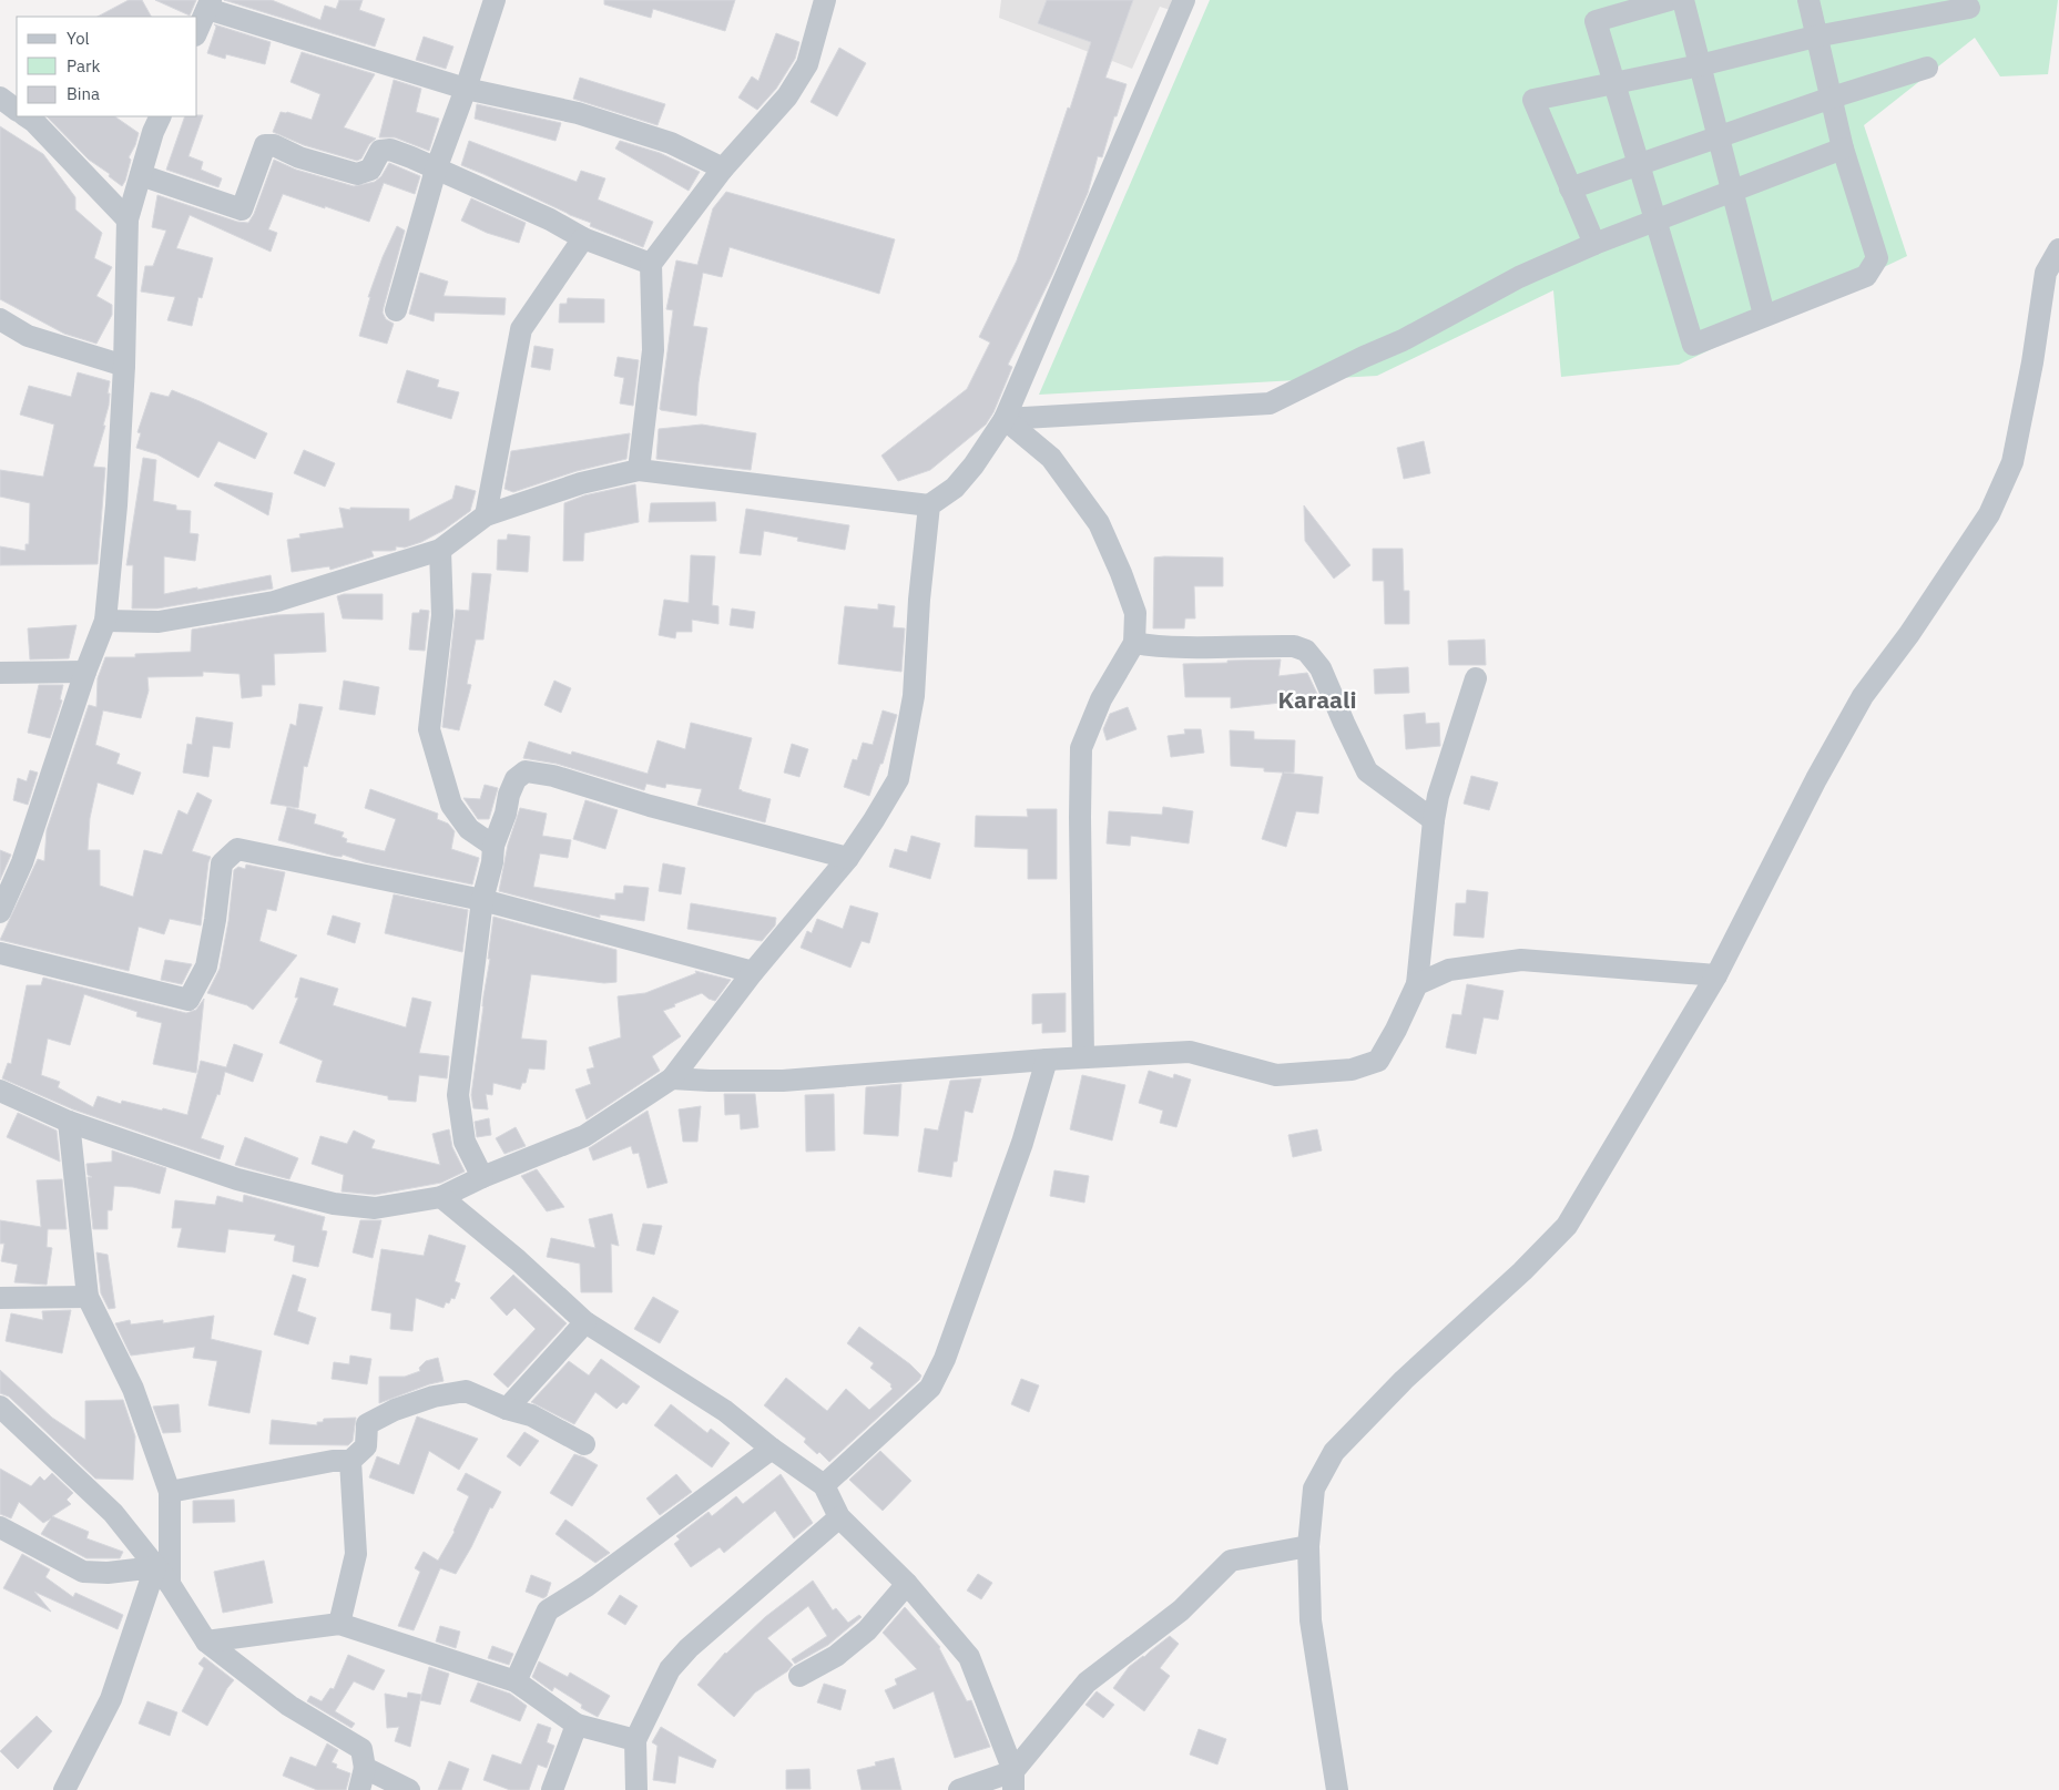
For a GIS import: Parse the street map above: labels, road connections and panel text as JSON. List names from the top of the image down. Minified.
{"districts":["Karaali"],"legend":["Yol","Park","Bina"]}
